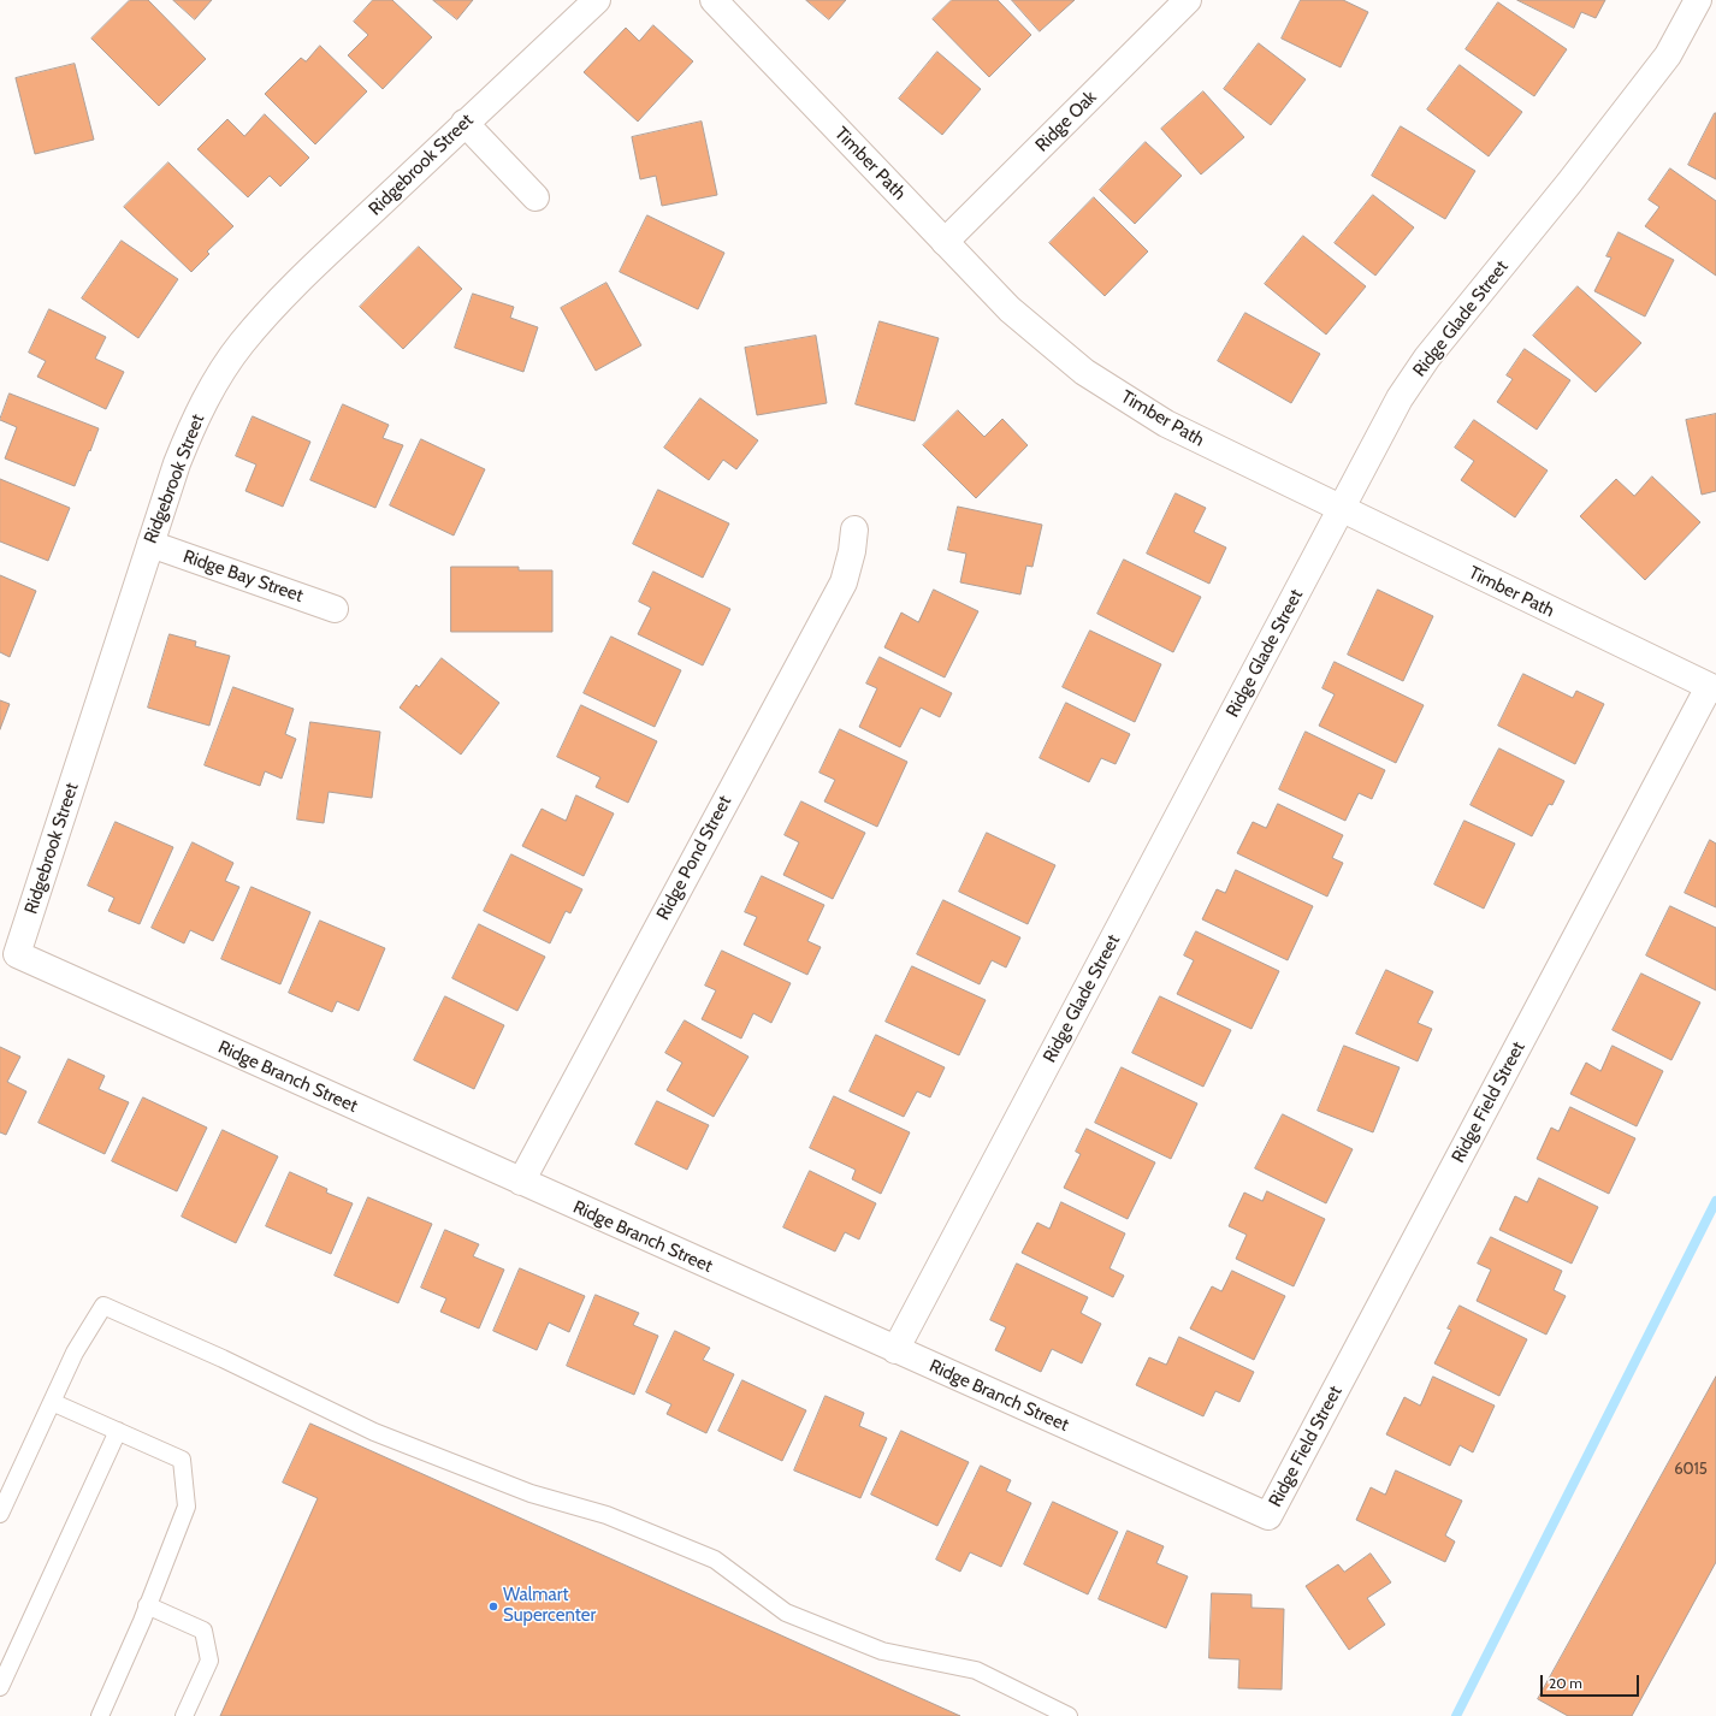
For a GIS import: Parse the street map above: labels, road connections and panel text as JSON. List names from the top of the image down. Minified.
{"streets":{"street":["Ridge Oak","Timber Path","Ridgebrook Street","Ridge Glade Street","Ridge Bay Street","Ridge Pond Street","Ridge Branch Street","Ridge Field Street"]},"crossings":[["Ridge Oak","Timber Path"],["Timber Path","Ridge Glade Street"],["Timber Path","Ridge Field Street"],["Ridgebrook Street","Ridge Bay Street"],["Ridgebrook Street","Ridge Branch Street"],["Ridge Glade Street","Ridge Branch Street"],["Ridge Pond Street","Ridge Branch Street"],["Ridge Branch Street","Ridge Field Street"]],"places":["Walmart Supercenter"],"house_numbers":["6015"],"scale_bar":"20 m"}
